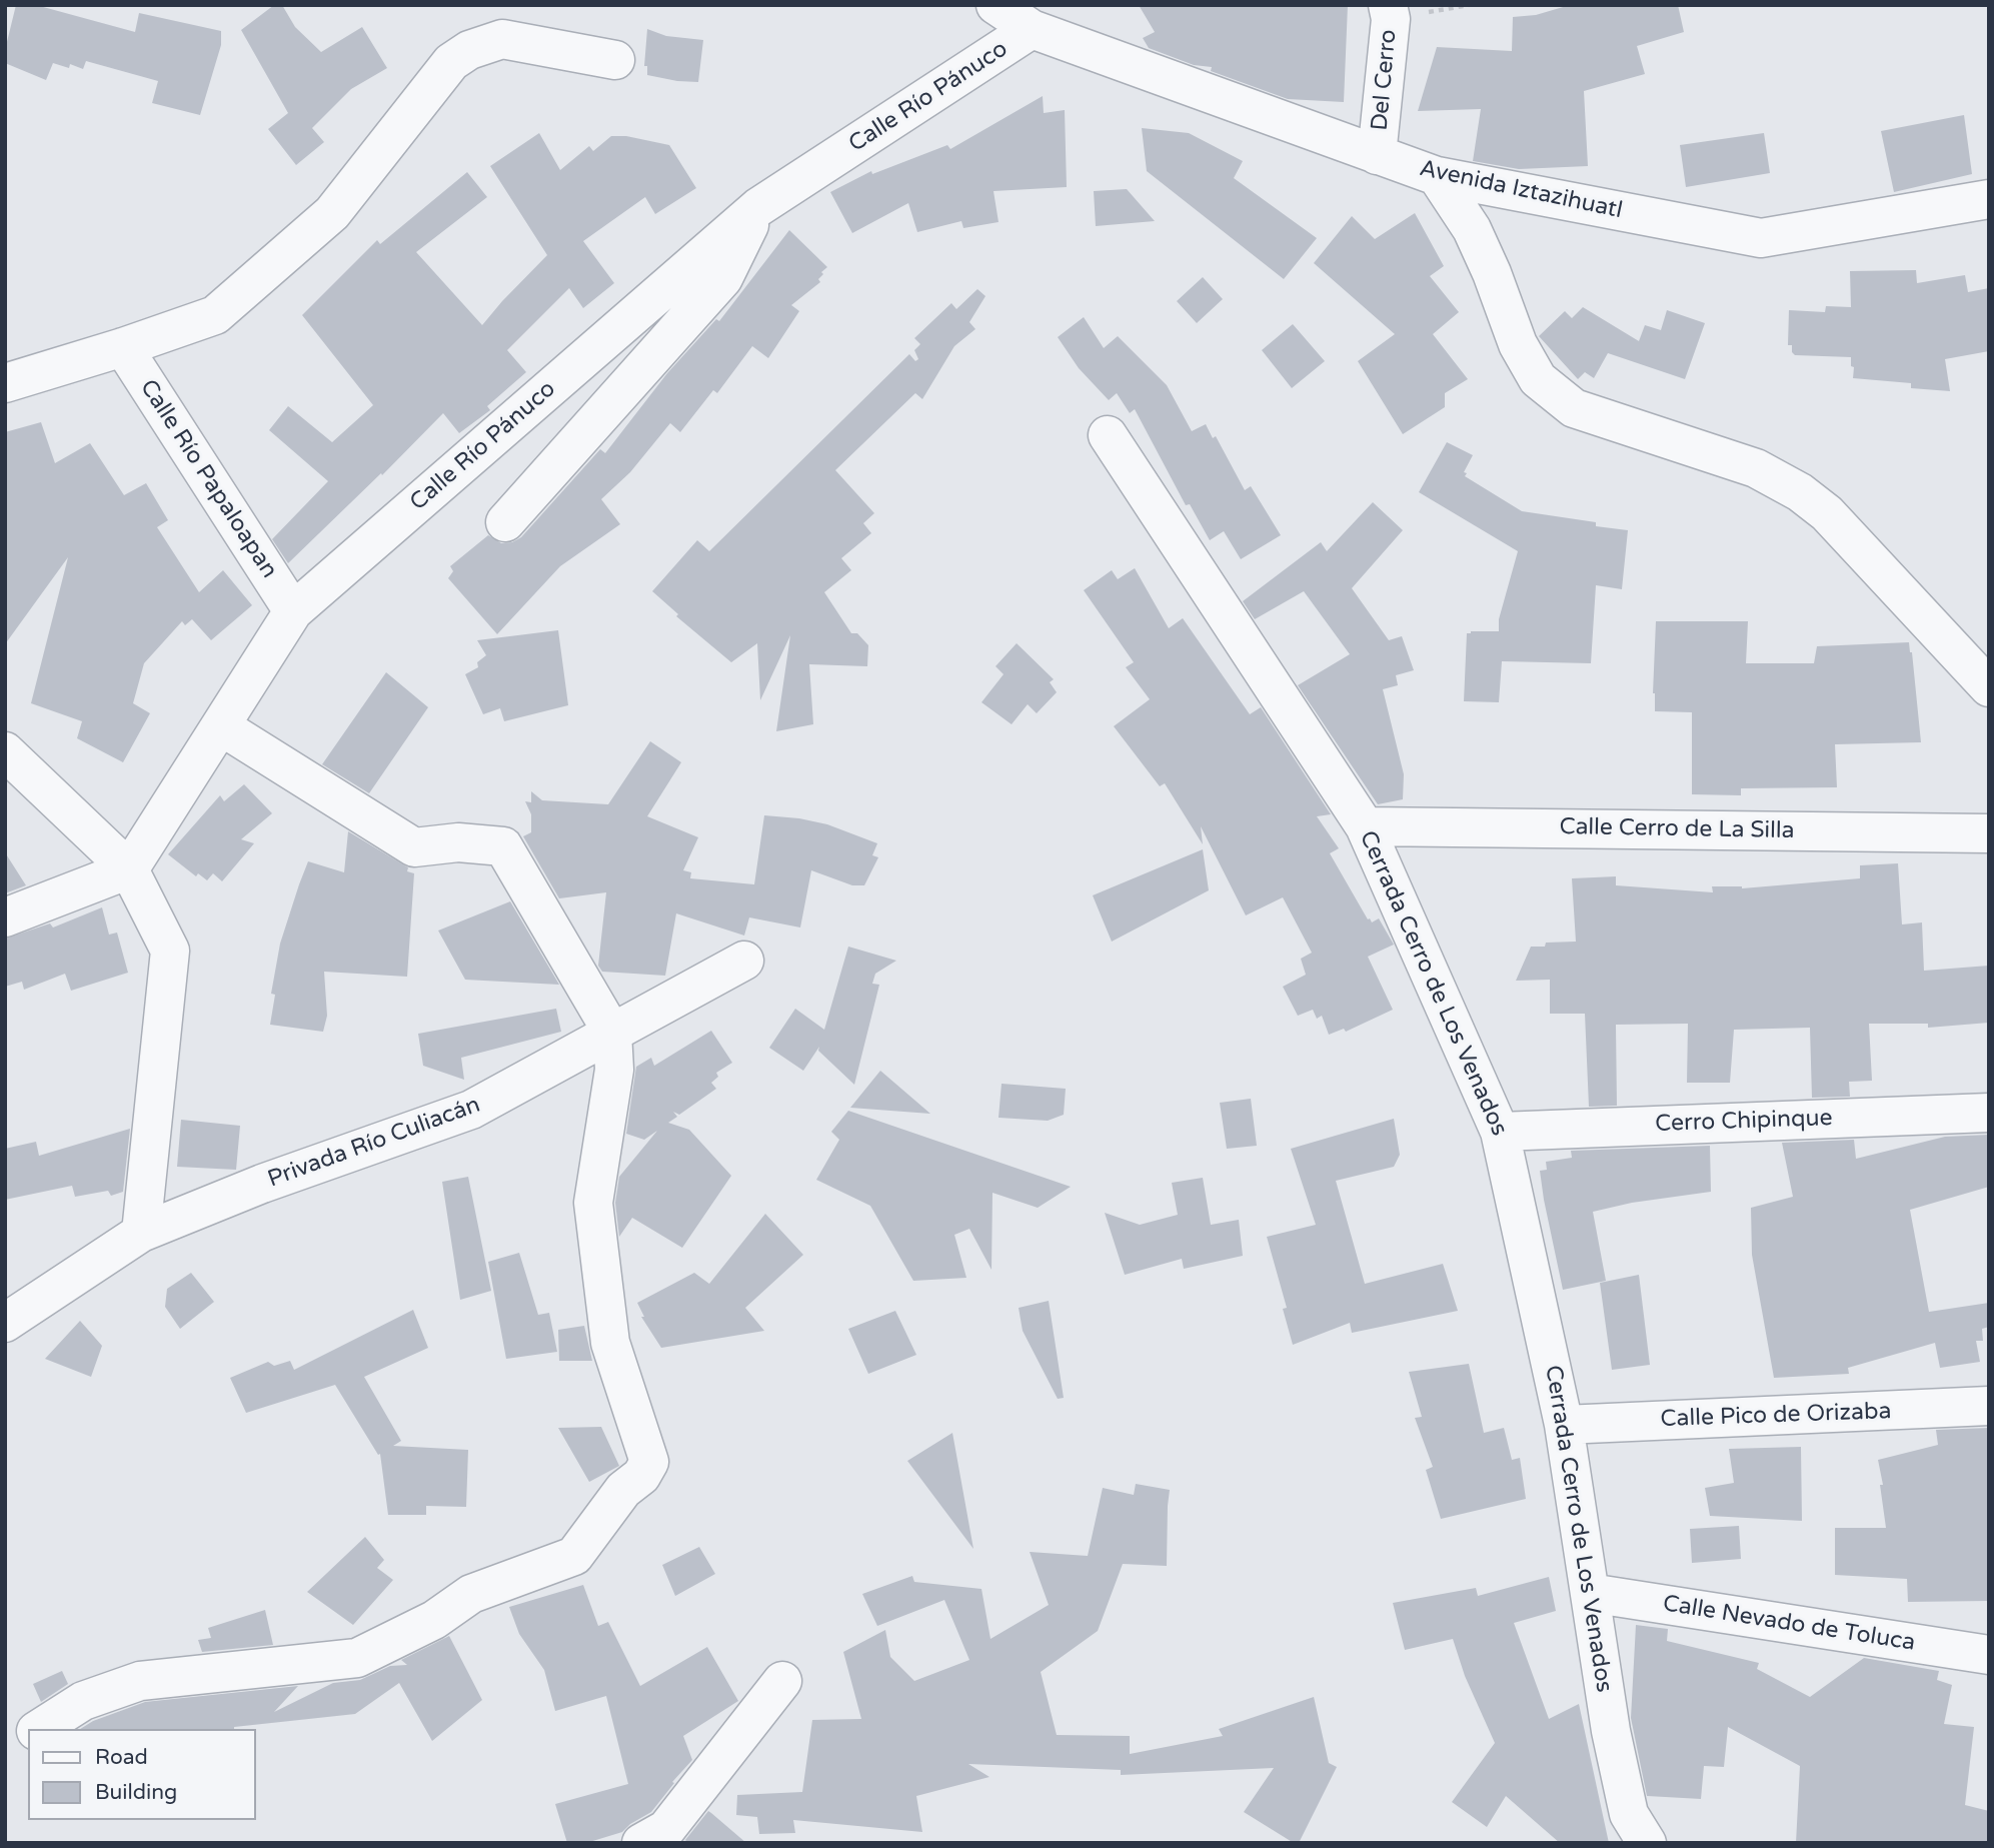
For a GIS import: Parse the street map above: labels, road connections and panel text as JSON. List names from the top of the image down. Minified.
{"streets":{"street":["Del Cerro","Calle Río Pánuco","Avenida Iztazihuatl","Calle Río Papaloapan","Calle Cerro de La Silla","Cerrada Cerro de Los Venados","Cerro Chipinque","Privada Río Culiacán","Calle Pico de Orizaba","Calle Nevado de Toluca"]},"crossings":[["Del Cerro","Avenida Iztazihuatl"],["Calle Río Pánuco","Avenida Iztazihuatl"],["Calle Río Pánuco","Calle Río Papaloapan"],["Calle Cerro de La Silla","Cerrada Cerro de Los Venados"],["Cerrada Cerro de Los Venados","Cerro Chipinque"],["Cerrada Cerro de Los Venados","Calle Pico de Orizaba"],["Cerrada Cerro de Los Venados","Calle Nevado de Toluca"]],"legend":["Road","Building"]}
